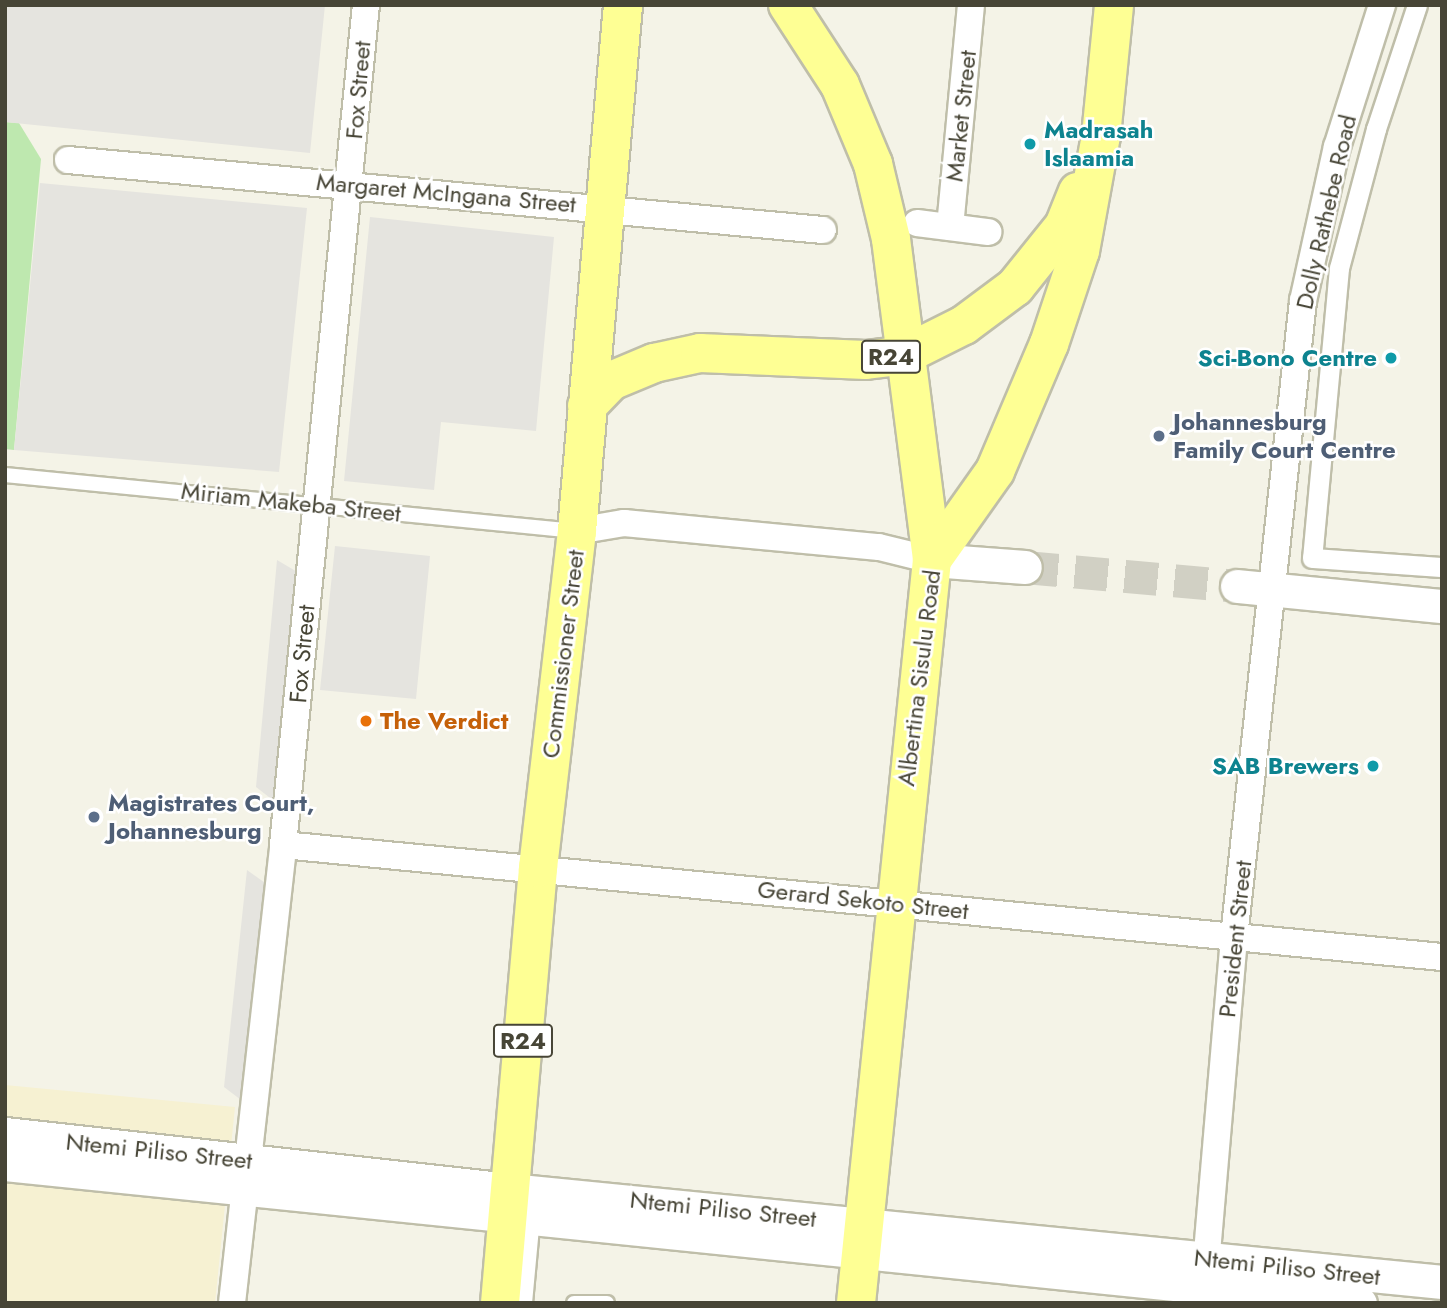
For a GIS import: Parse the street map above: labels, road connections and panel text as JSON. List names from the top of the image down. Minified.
{"streets":{"main road":["R24","Commissioner Street","Albertina Sisulu Road"],"street":["Fox Street","Market Street","Margaret McIngana Street","Dolly Rathebe Road","Miriam Makeba Street","Gerard Sekoto Street","President Street","Ntemi Piliso Street"]},"crossings":[["Fox Street","Margaret McIngana Street"],["Fox Street","Miriam Makeba Street"],["Fox Street","Gerard Sekoto Street"],["Fox Street","Ntemi Piliso Street"],["Margaret McIngana Street","Commissioner Street"],["Dolly Rathebe Road","President Street"],["R24","Commissioner Street"],["R24","Albertina Sisulu Road"],["Miriam Makeba Street","Commissioner Street"],["Miriam Makeba Street","Albertina Sisulu Road"],["Commissioner Street","Gerard Sekoto Street"],["Commissioner Street","Ntemi Piliso Street"],["Albertina Sisulu Road","Gerard Sekoto Street"],["Albertina Sisulu Road","Ntemi Piliso Street"],["Gerard Sekoto Street","President Street"],["President Street","Ntemi Piliso Street"]],"places":["Madrasah Islaamia","Sci-Bono Centre","Johannesburg Family Court Centre","The Verdict","SAB Brewers","Magistrates Court, Johannesburg"]}
